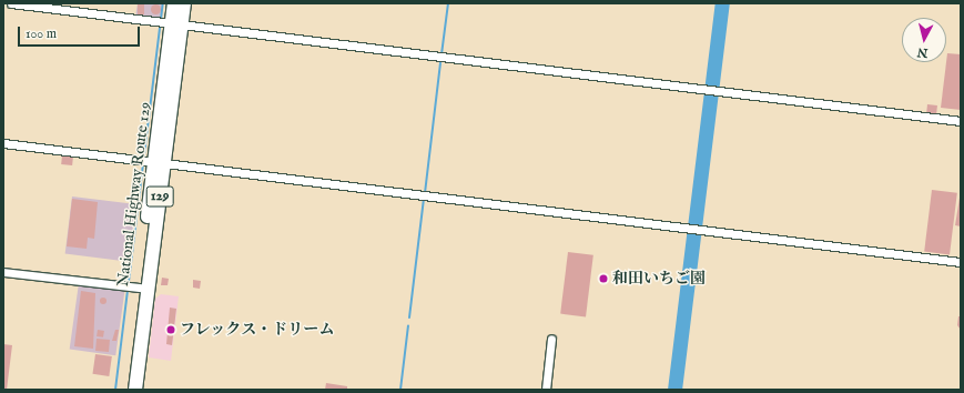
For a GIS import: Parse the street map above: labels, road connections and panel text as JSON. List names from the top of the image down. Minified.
{"streets":{"highway":["National Highway Route 129","129"]},"places":["和田いちご園","フレックス・ドリーム"],"scale_bar":"100 m","north":"bottom"}
